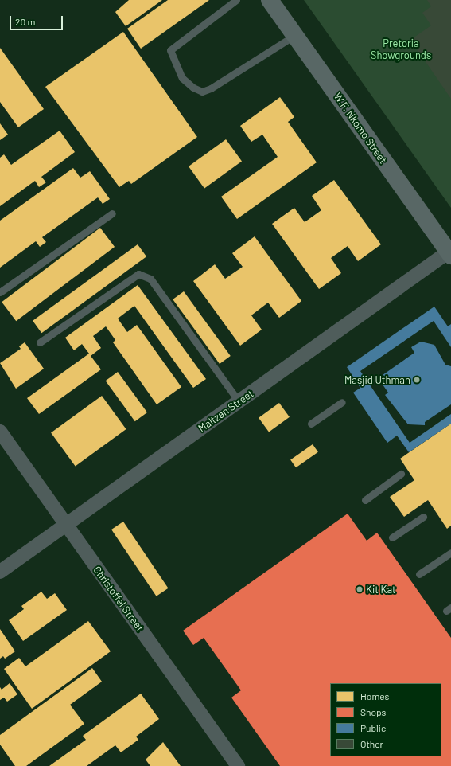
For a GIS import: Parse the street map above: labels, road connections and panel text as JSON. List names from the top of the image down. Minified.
{"streets":{"main road":["W.F. Nkomo Street"],"street":["Maltzan Street","Christoffel Street"]},"crossings":[["W.F. Nkomo Street","Maltzan Street"],["Maltzan Street","Christoffel Street"]],"parks":["Pretoria Showgrounds"],"places":["Masjid Uthman","Kit Kat"],"legend":["Homes","Shops","Public","Other"],"scale_bar":"20 m"}
